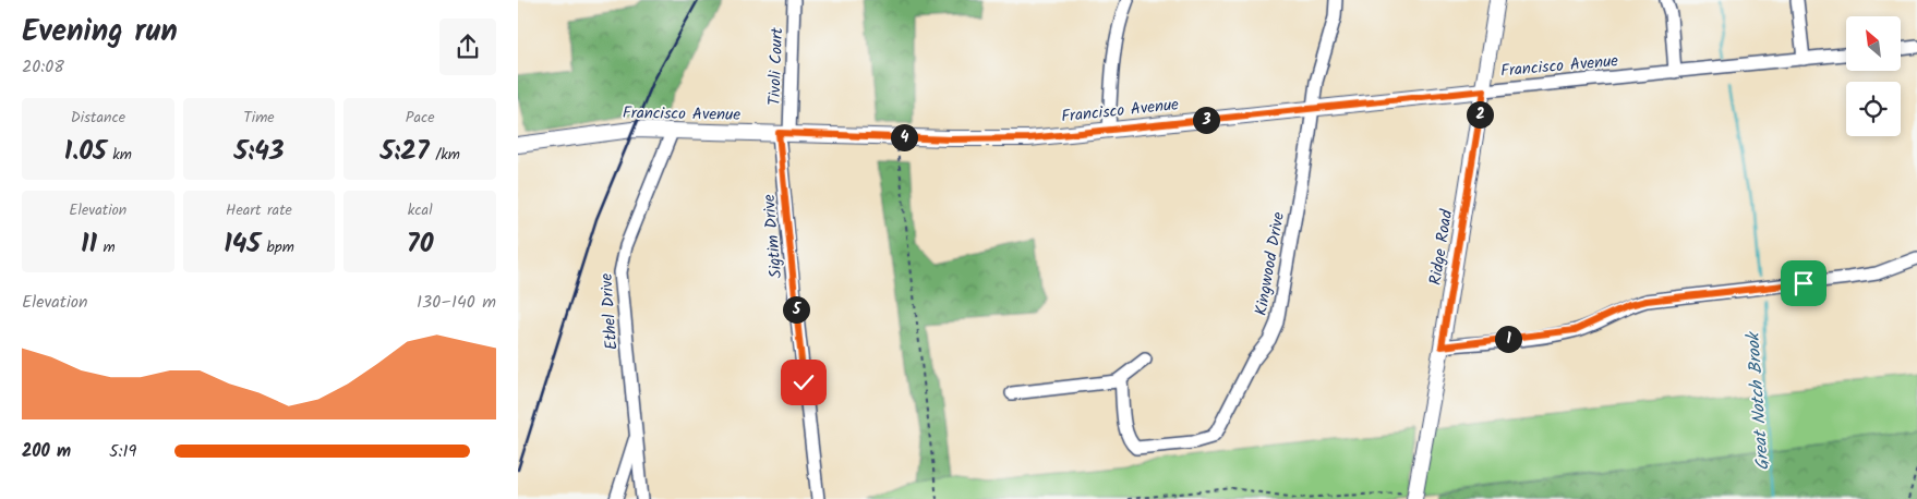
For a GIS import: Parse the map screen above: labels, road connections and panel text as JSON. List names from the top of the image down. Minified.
{"streets":{"main road":["Francisco Avenue","Ridge Road"],"street":["Tivoli Court","Sigtim Drive","Kingwood Drive","Ethel Drive"]},"crossings":[["Francisco Avenue","Tivoli Court"],["Francisco Avenue","Sigtim Drive"],["Francisco Avenue","Ridge Road"],["Francisco Avenue","Kingwood Drive"],["Francisco Avenue","Ethel Drive"],["Tivoli Court","Sigtim Drive"]],"water":["Great Notch Brook"],"north":"top left","page":{"heading":["Evening run","20:08"],"stats":[["Distance","1.05 km"],["Time","5:43"],["Pace","5:27 /km"],["Elevation","11 m"],["Heart rate","145 bpm"],["kcal","70"]],"pins":["2","3","4","5","1"],"chart":["Elevation","130–140 m"],"list":[{"name":"200 m","note":"5:19"}]}}
